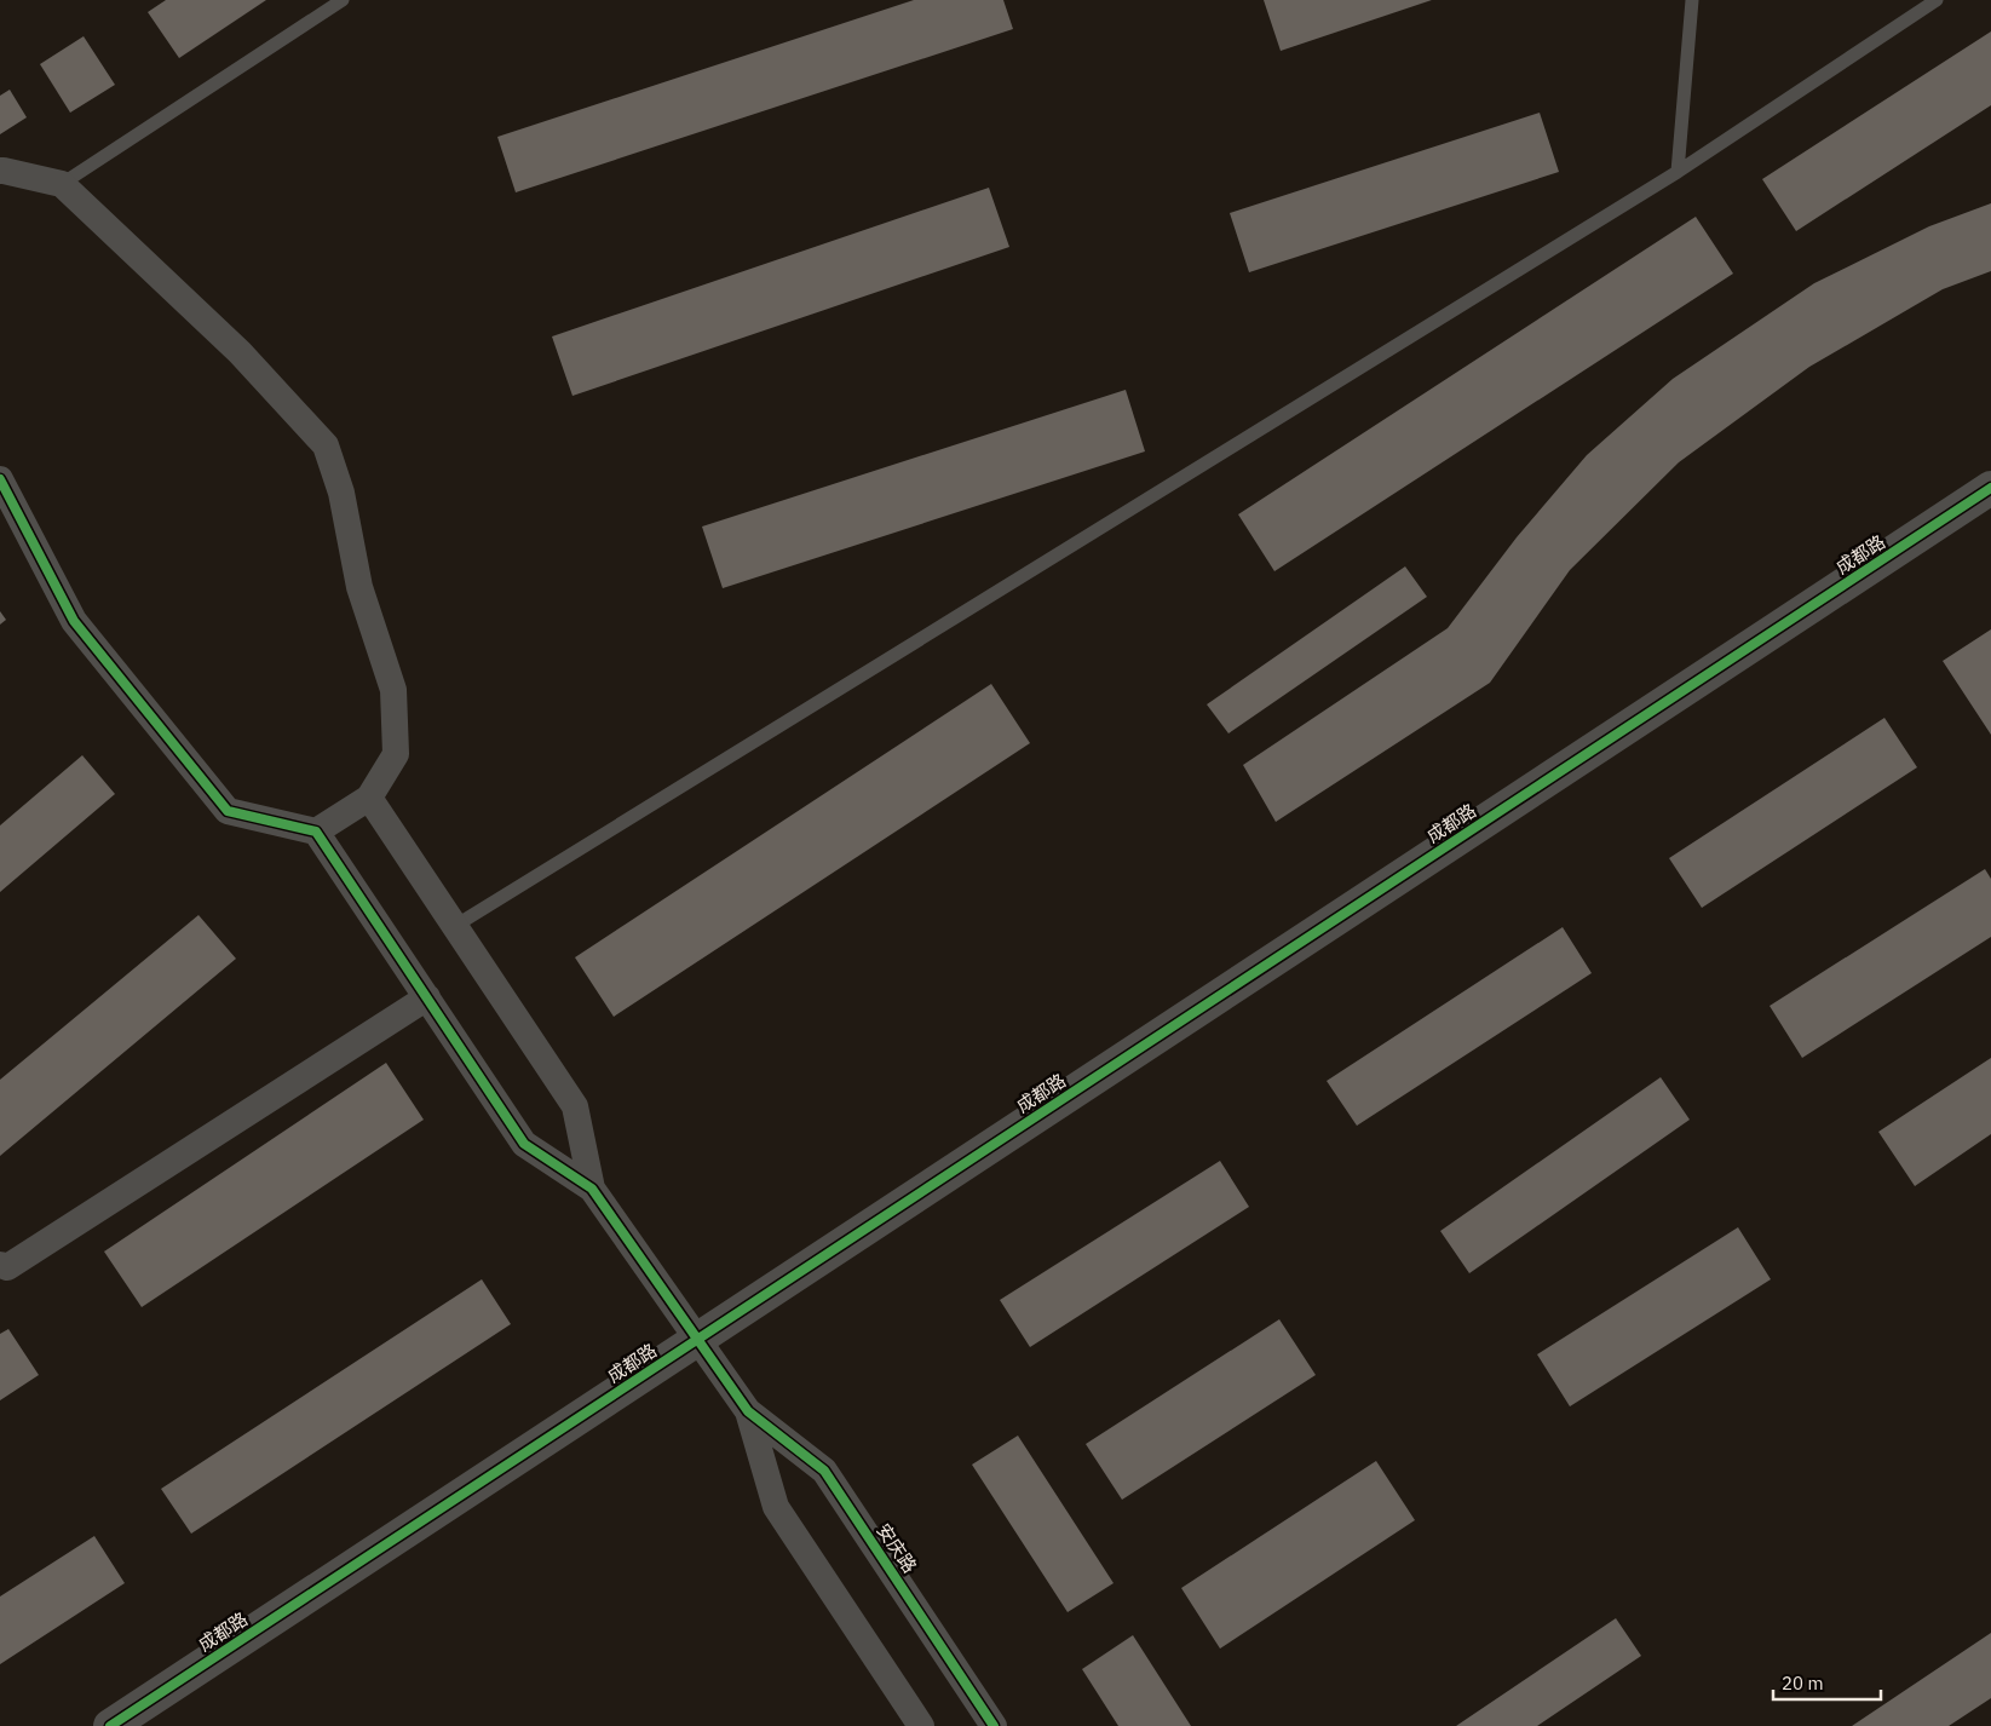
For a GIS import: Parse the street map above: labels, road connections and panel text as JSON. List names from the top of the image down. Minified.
{"streets":{"street":["成都路","安庆路"]},"scale_bar":"20 m"}
